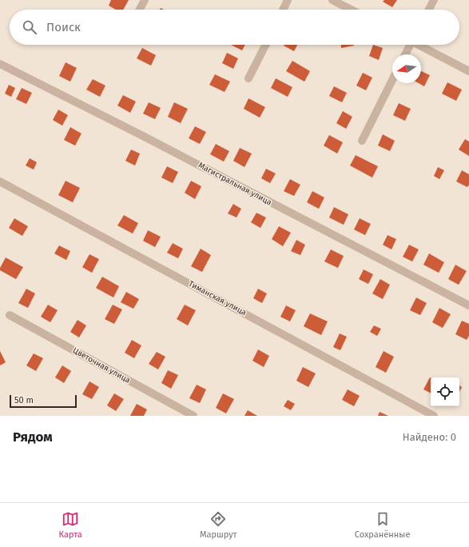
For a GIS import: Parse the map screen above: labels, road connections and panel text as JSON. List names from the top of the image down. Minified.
{"streets":{"street":["Магистральная улица","Тиманская улица","Цветочная улица"]},"scale_bar":"50 m","north":"left","page":{"search":"Поиск","scale":"50 m","heading":["Рядом","Найдено: 0"],"nav":["Карта","Маршрут","Сохранённые"]}}
